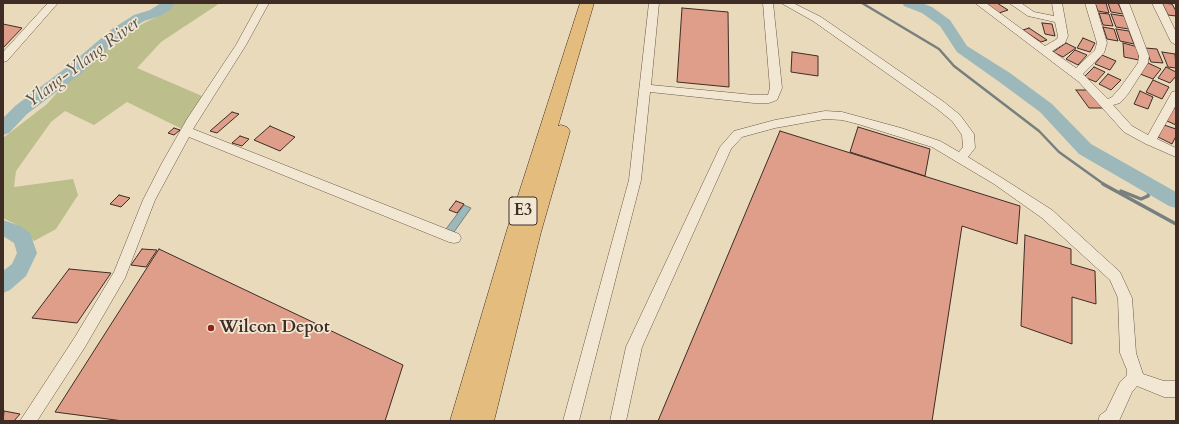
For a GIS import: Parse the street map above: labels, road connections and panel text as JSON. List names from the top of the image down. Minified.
{"streets":{"highway":["E3"]},"water":["Ylang-Ylang River"],"places":["Wilcon Depot"]}
